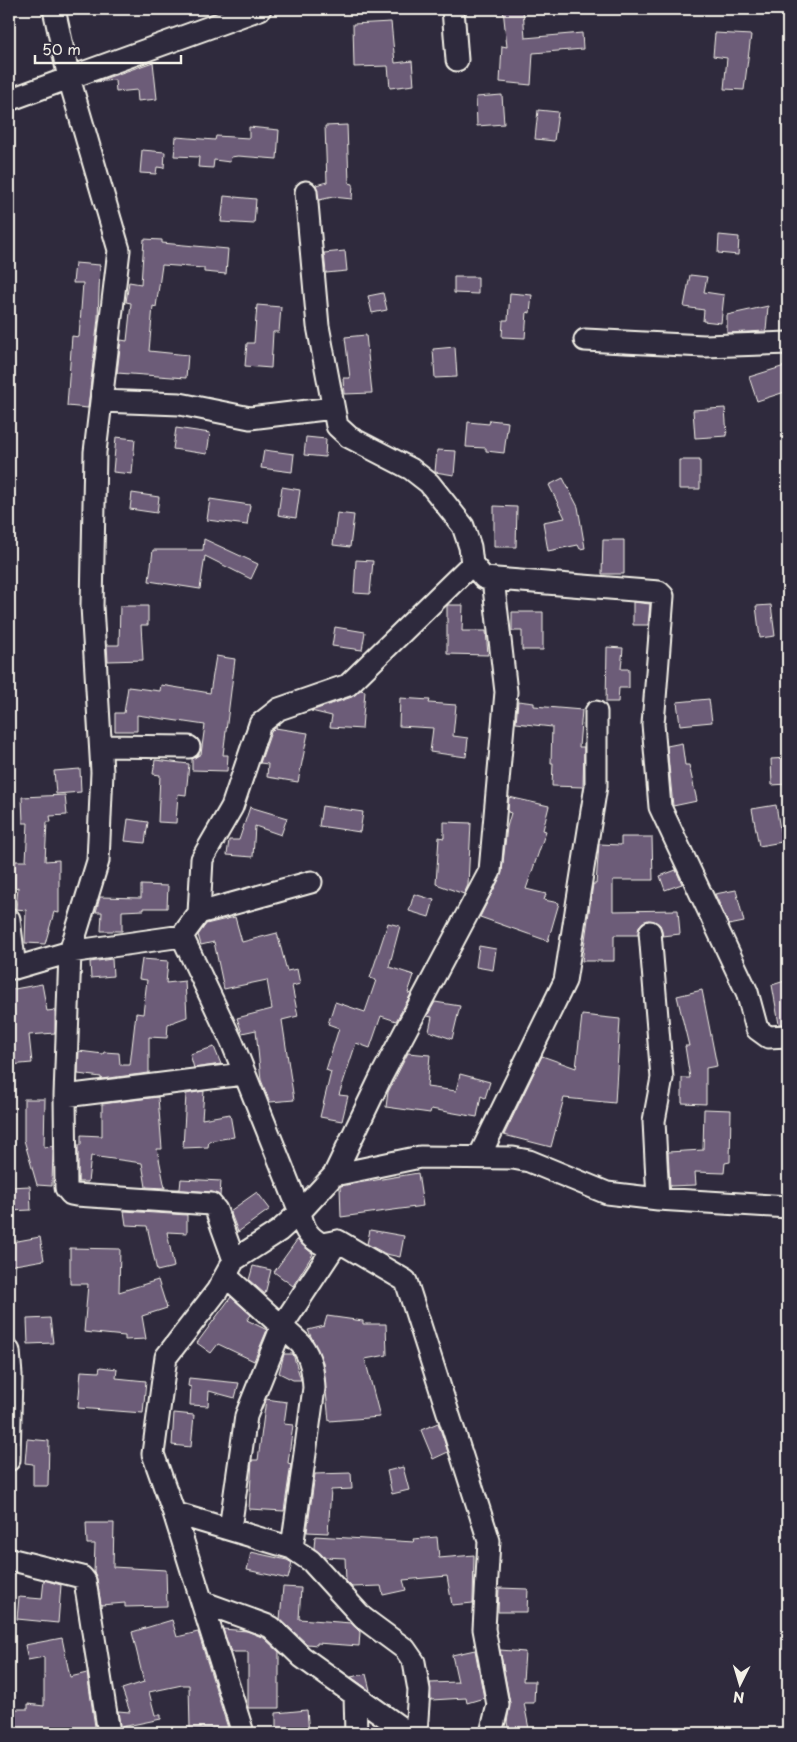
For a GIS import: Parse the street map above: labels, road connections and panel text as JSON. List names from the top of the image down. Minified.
{"scale_bar":"50 m","north":"bottom"}
